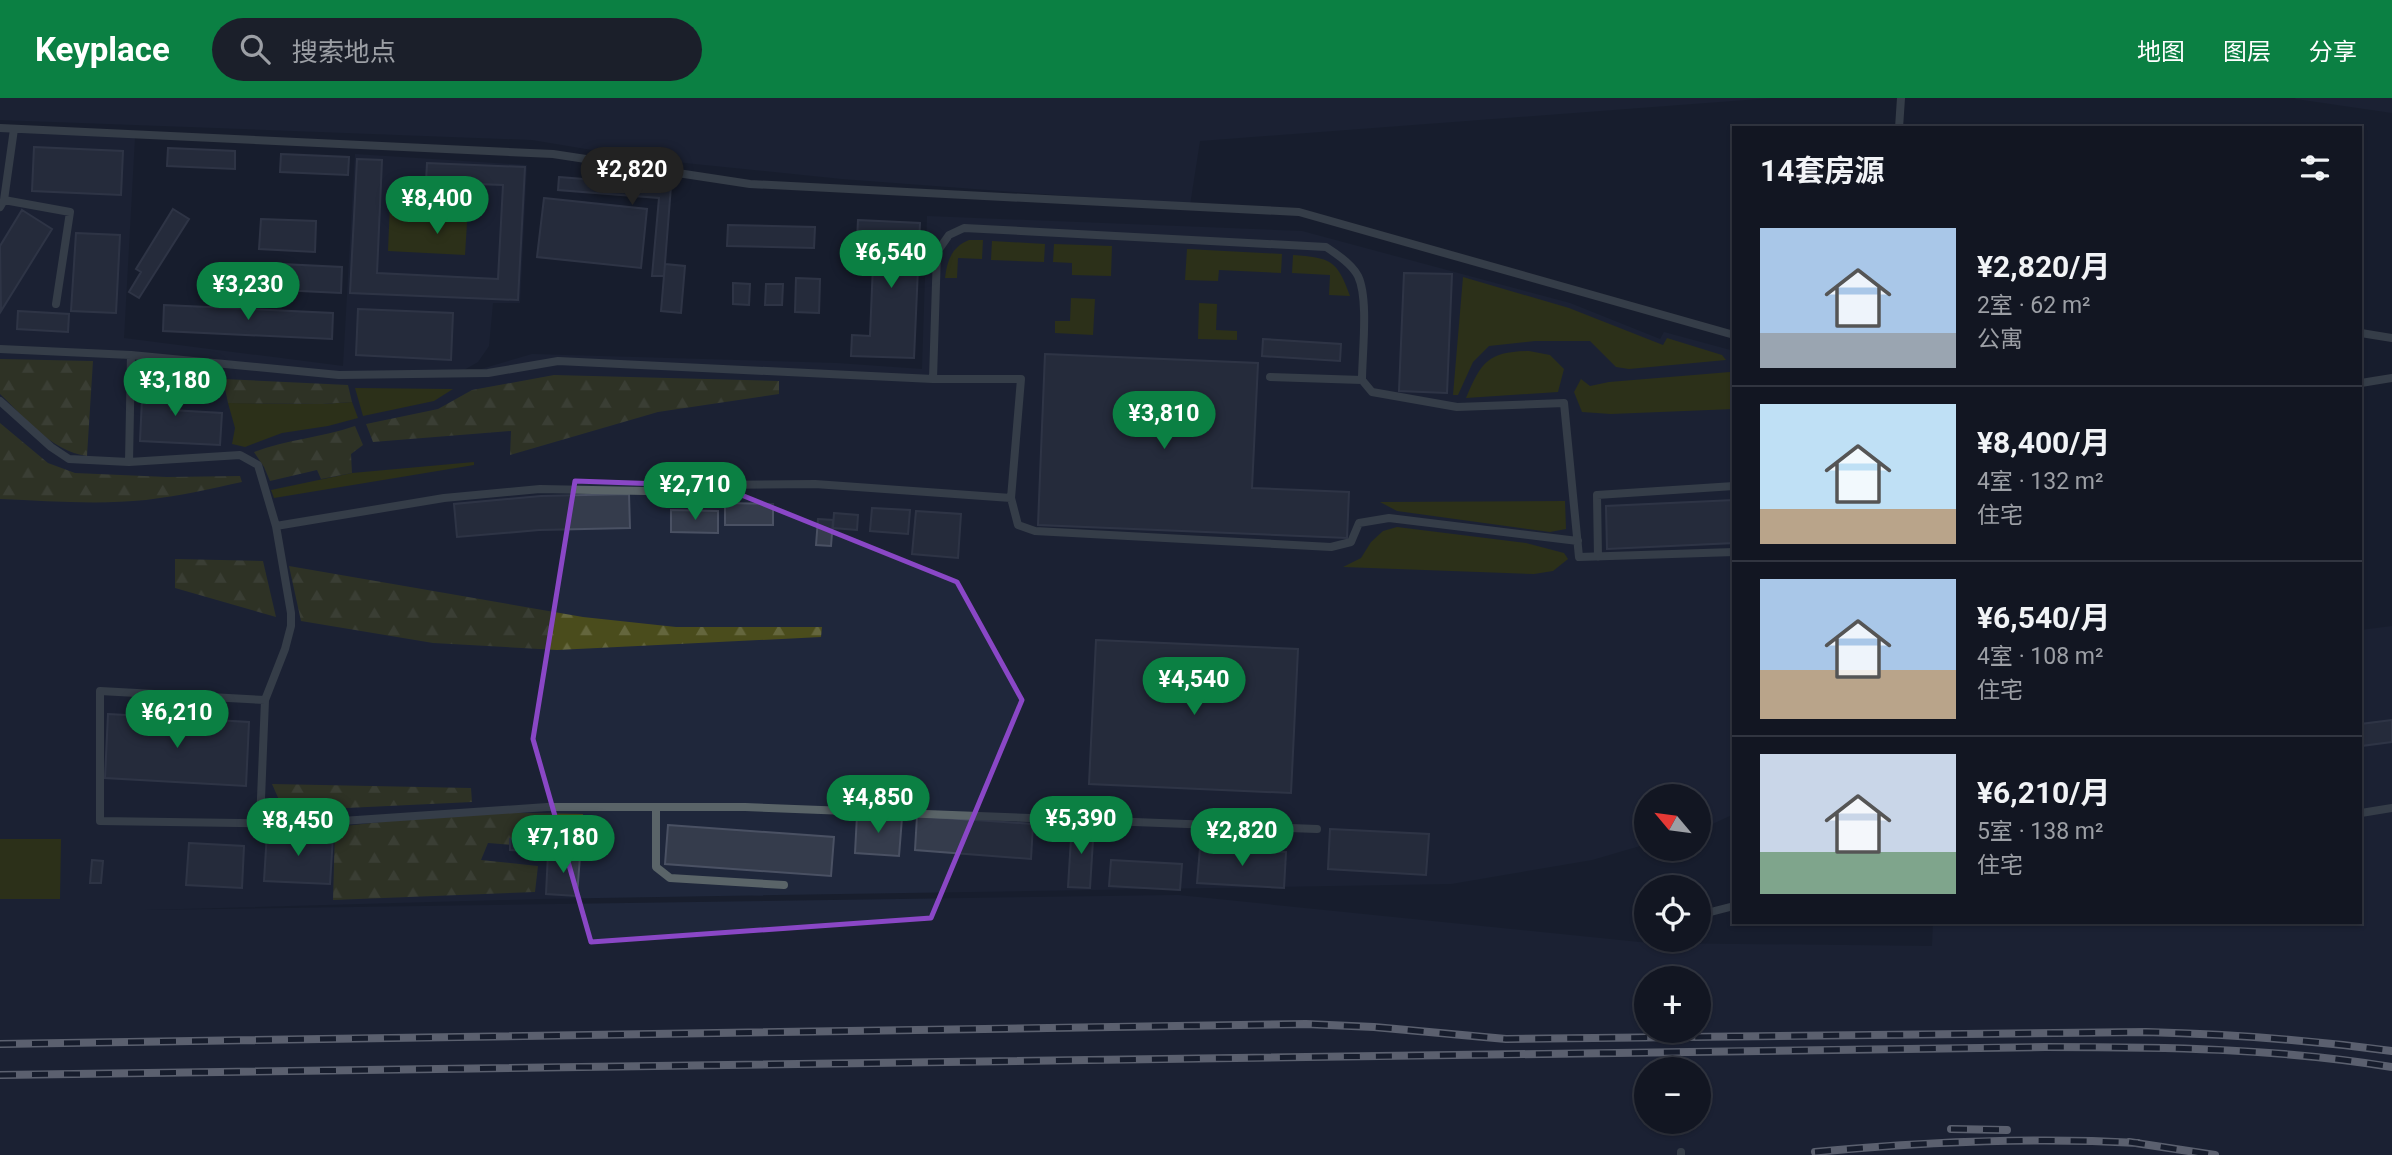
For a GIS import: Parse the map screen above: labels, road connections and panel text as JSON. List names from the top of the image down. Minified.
{"north":"top left","page":{"header":"Keyplace","search":"搜索地点","nav":["地图","图层","分享"],"heading":"14套房源","price":["¥2,820","¥8,400","¥6,540","¥3,230","¥3,180","¥3,810","¥2,710","¥4,540","¥6,210","¥4,850","¥5,390","¥8,450","¥2,820","¥7,180"],"list":[{"name":"¥2,820/月","note":"2室 · 62 m² · 公寓"},{"name":"¥8,400/月","note":"4室 · 132 m² · 住宅"},{"name":"¥6,540/月","note":"4室 · 108 m² · 住宅"},{"name":"¥6,210/月","note":"5室 · 138 m² · 住宅"}],"map_buttons":["+","−"]}}
